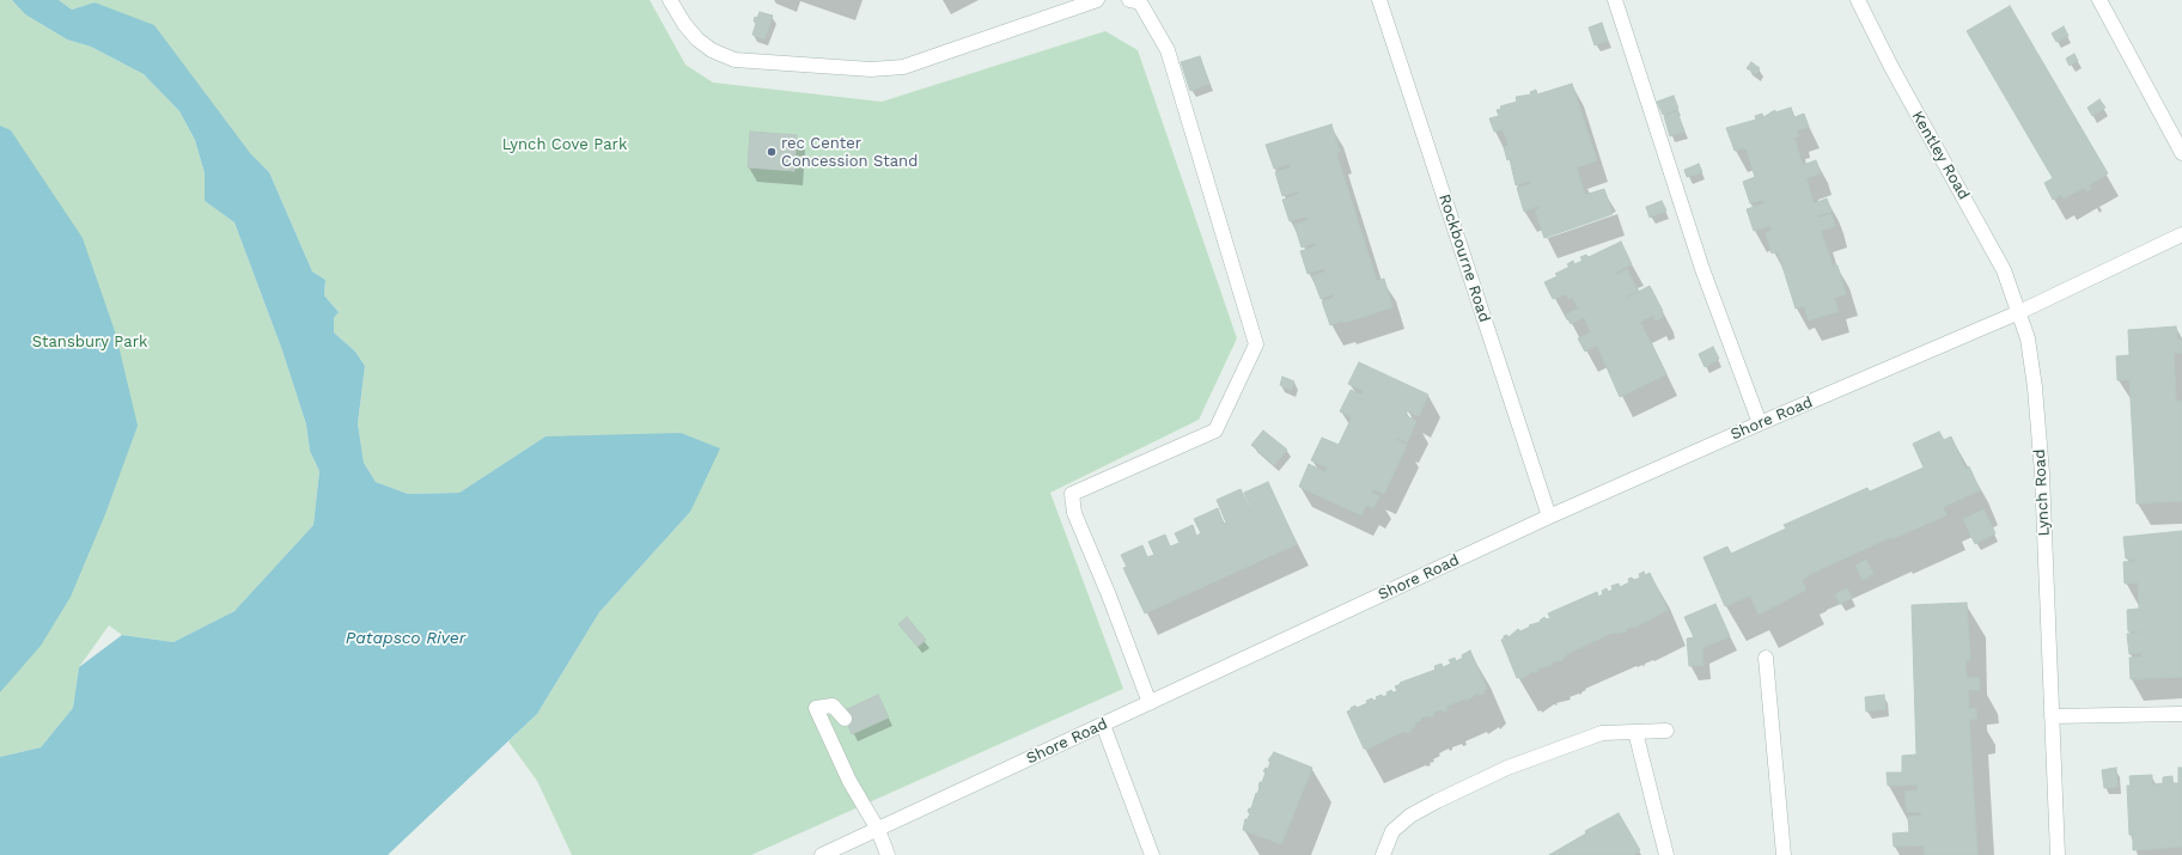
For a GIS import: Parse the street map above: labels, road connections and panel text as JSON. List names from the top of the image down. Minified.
{"streets":{"street":["Kentley Road","Rockbourne Road","Shore Road","Lynch Road"]},"crossings":[["Kentley Road","Shore Road"],["Kentley Road","Lynch Road"],["Rockbourne Road","Shore Road"],["Shore Road","Lynch Road"]],"water":["Patapsco River"],"parks":["Lynch Cove Park","Stansbury Park"],"places":["rec Center Concession Stand"]}
